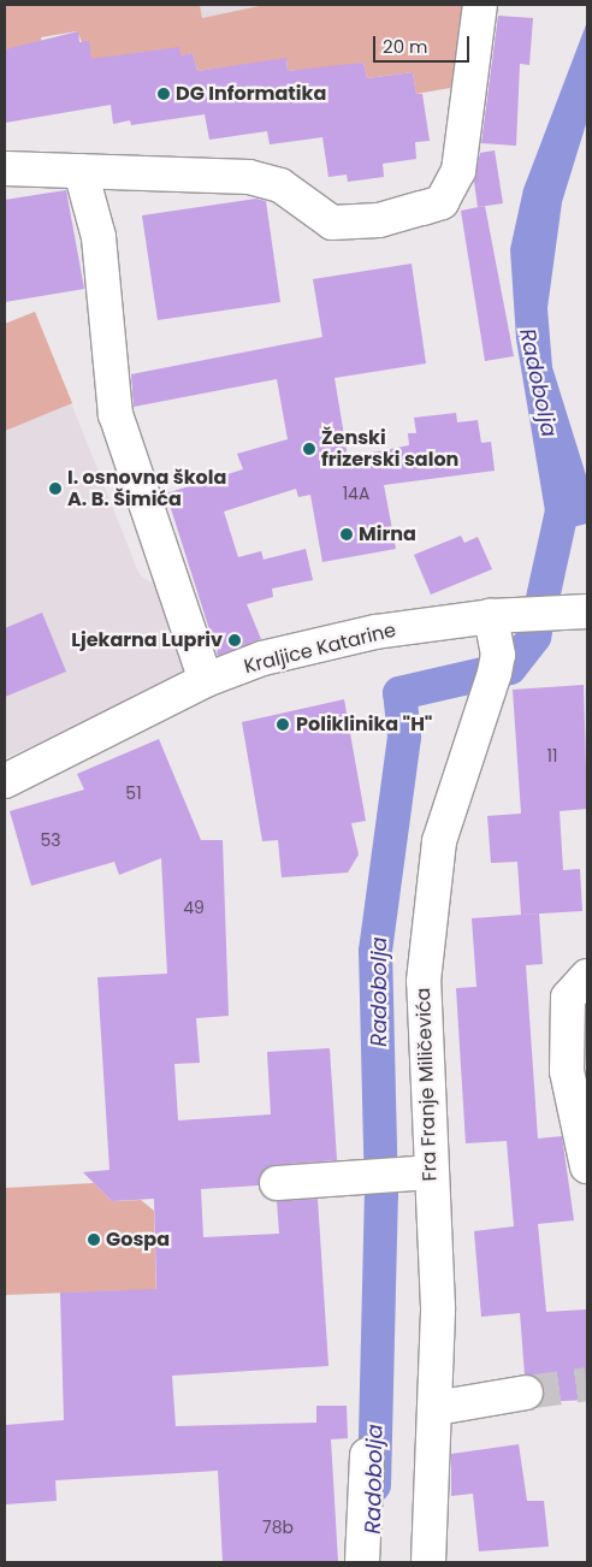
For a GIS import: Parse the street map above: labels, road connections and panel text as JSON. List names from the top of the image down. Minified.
{"streets":{"street":["Kraljice Katarine","Fra Franje Miličevića"]},"crossings":[["Kraljice Katarine","Fra Franje Miličevića"]],"water":["Radobolja"],"places":["DG Informatika","Ženski frizerski salon","I. osnovna škola A. B. Šimića","Mirna","Ljekarna Lupriv","Poliklinika \"H\"","Gospa"],"house_numbers":["14A","11","51","53","49","78b"],"scale_bar":"20 m"}
